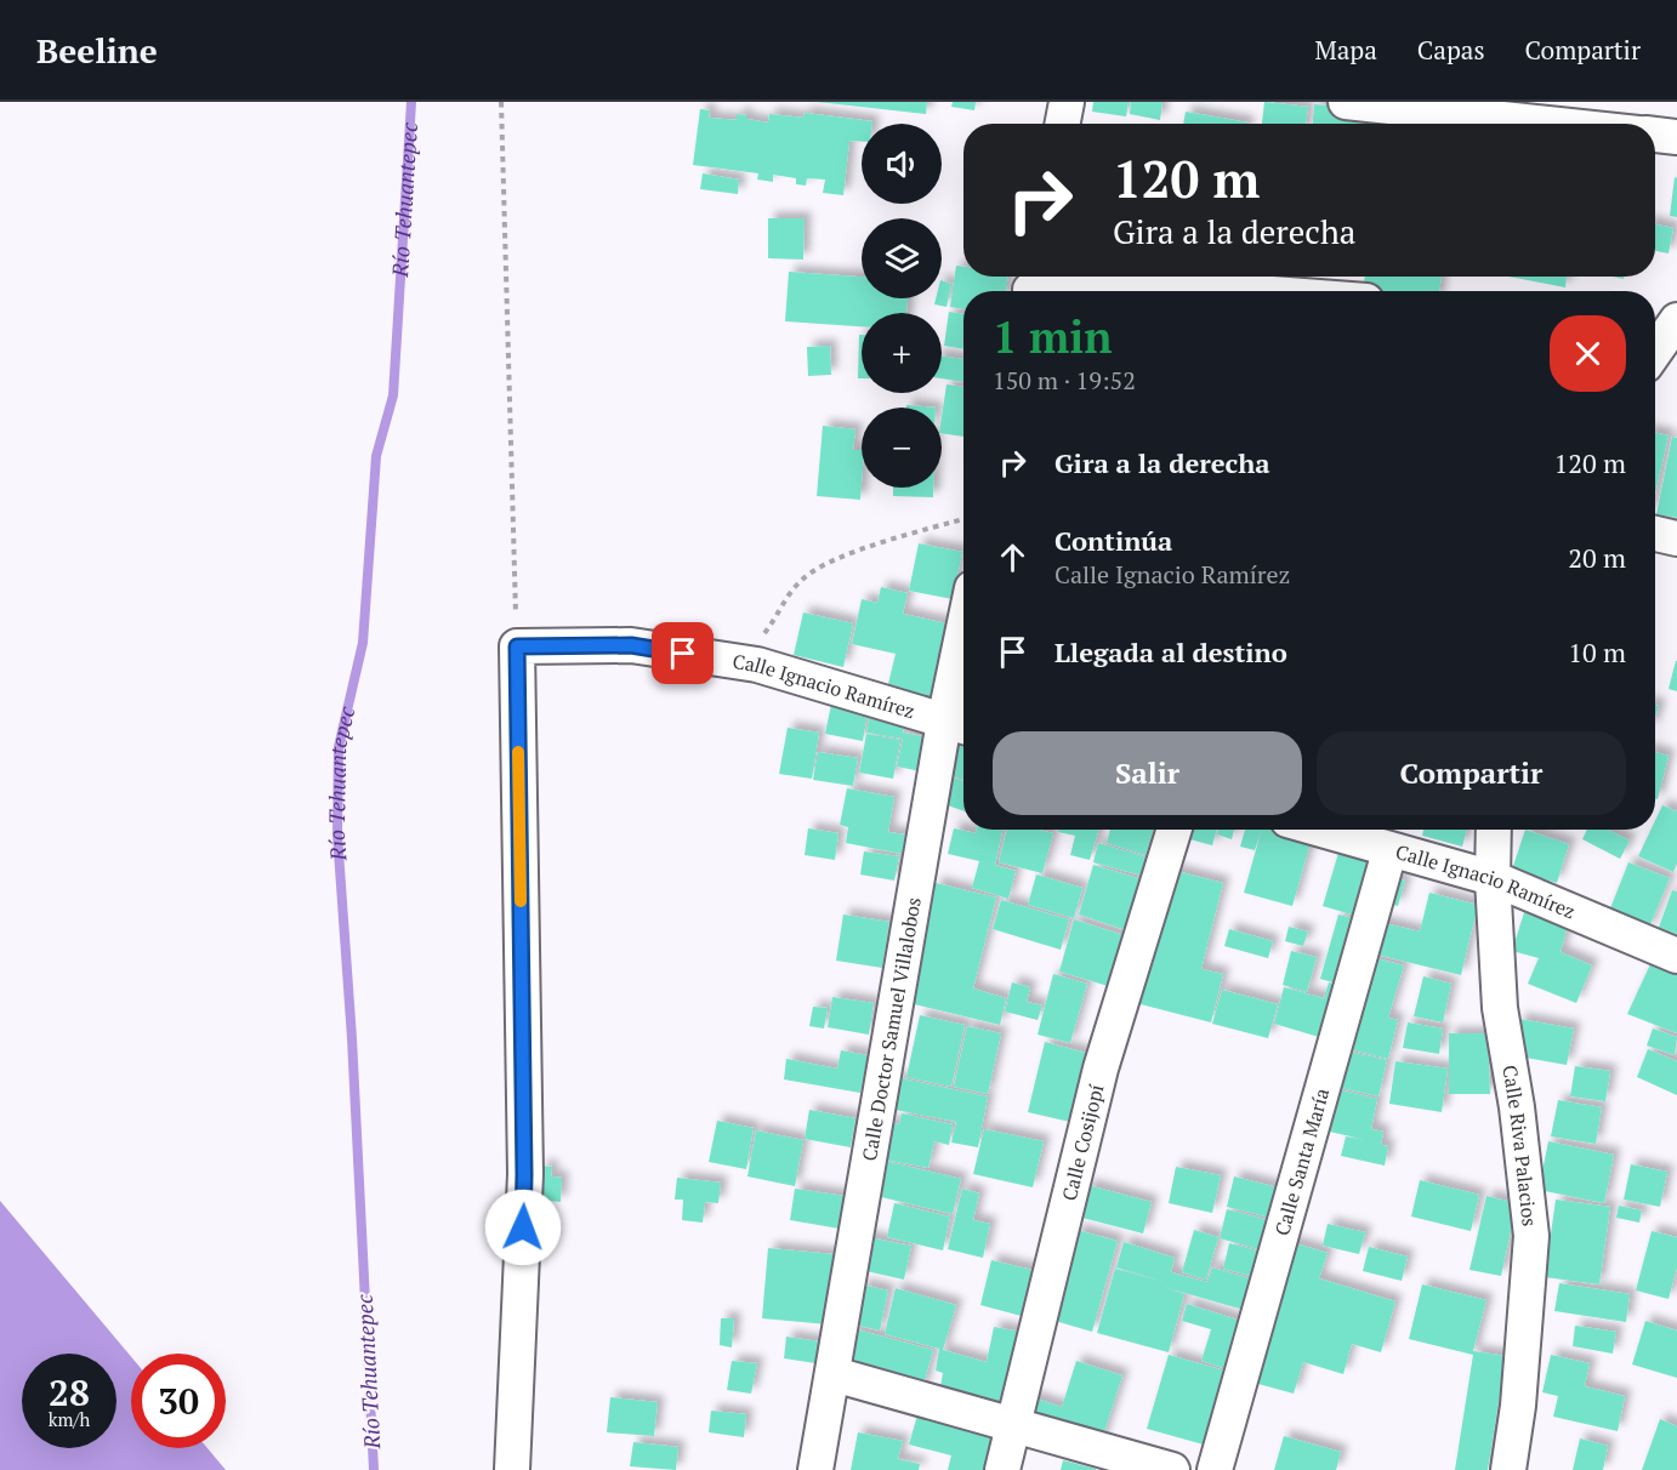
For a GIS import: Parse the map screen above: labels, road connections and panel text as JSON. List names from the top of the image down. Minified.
{"streets":{"street":["Calle Ignacio Ramírez","Calle Doctor Samuel Villalobos","Calle Cosijopí","Calle Riva Palacios","Calle Santa María"]},"crossings":[["Calle Ignacio Ramírez","Calle Doctor Samuel Villalobos"],["Calle Ignacio Ramírez","Calle Riva Palacios"],["Calle Ignacio Ramírez","Calle Santa María"]],"water":["Río Tehuantepec"],"page":{"header":"Beeline","nav":["Mapa","Capas","Compartir"],"map_buttons":["+","−"],"turn":["120 m","Gira a la derecha"],"heading":["1 min","150 m · 19:52"],"list":[{"name":"Gira a la derecha","value":"120 m"},{"name":"Continúa","note":"Calle Ignacio Ramírez","value":"20 m"},{"name":"Llegada al destino","value":"10 m"}],"buttons":["Salir","Compartir"],"speed":"28 km/h","limit":"30"}}
